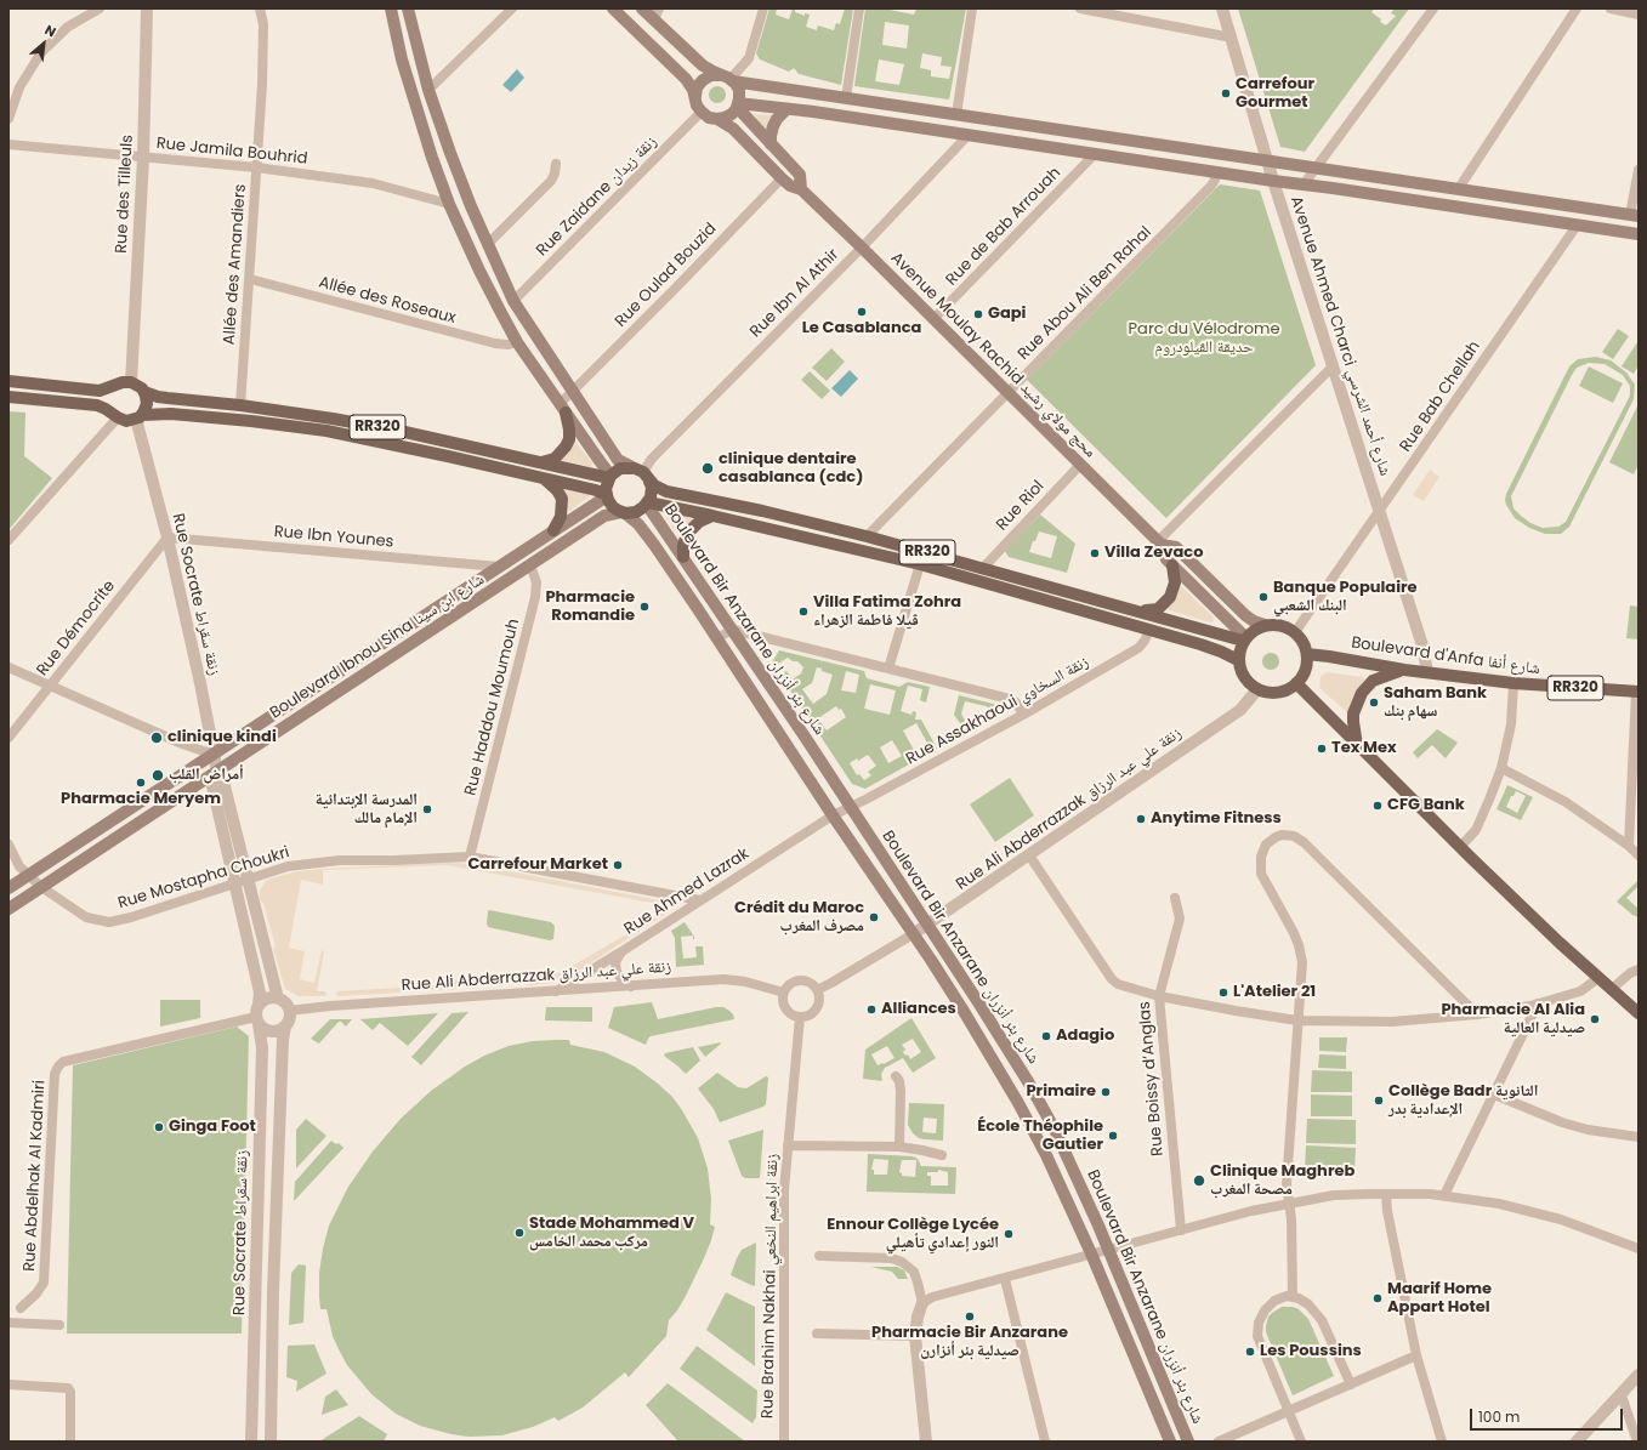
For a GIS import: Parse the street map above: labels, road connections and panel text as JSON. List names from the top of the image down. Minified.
{"streets":{"main road":["Avenue Moulay Rachid محج مولاي رشيد","RR320","Boulevard Bir Anzarane شارع بئر أنزران","Boulevard Ibnou Sina شارع ابن سينا","Boulevard d'Anfa شارع أنفا"],"street":["Rue Jamila Bouhrid","Rue des Tilleuls","Rue Zaidane زنقة زيدان","Rue de Bab Arrouah","Allée des Amandiers","Rue Oulad Bouzid","Rue Ibn Al Athir","Rue Abou Ali Ben Rahal","Allée des Roseaux","Avenue Ahmed Charci شارع أحمد الشرسي","Rue Bab Chellah","Rue Riol","Rue Ibn Younes","Rue Socrate زنقة سقراط","Rue Démocrite","Rue Haddou Moumouh","Rue Assakhaoui زنقة السخاوي","Rue Ali Abderrazzak زنقة علي عبد الرزاق","Rue Mostapha Choukri","Rue Ahmed Lazrak","Rue Boissy d’Anglas","Rue Abdelhak Al Kadmiri","Rue Brahim Nakhai زنقة ابراهيم النخعي"]},"crossings":[["Rue Jamila Bouhrid","Rue des Tilleuls"],["Rue Jamila Bouhrid","Allée des Amandiers"],["Rue des Tilleuls","RR320"],["Rue des Tilleuls","Rue Socrate زنقة سقراط"],["Rue Zaidane زنقة زيدان","Avenue Moulay Rachid محج مولاي رشيد"],["Rue de Bab Arrouah","Avenue Moulay Rachid محج مولاي رشيد"],["Allée des Amandiers","Allée des Roseaux"],["Allée des Amandiers","RR320"],["Rue Oulad Bouzid","Avenue Moulay Rachid محج مولاي رشيد"],["Rue Ibn Al Athir","Avenue Moulay Rachid محج مولاي رشيد"],["Rue Ibn Al Athir","RR320"],["Rue Ibn Al Athir","Boulevard Bir Anzarane شارع بئر أنزران"],["Rue Ibn Al Athir","Boulevard Ibnou Sina شارع ابن سينا"],["Rue Abou Ali Ben Rahal","Avenue Moulay Rachid محج مولاي رشيد"],["Rue Abou Ali Ben Rahal","RR320"],["Avenue Ahmed Charci شارع أحمد الشرسي","Rue Bab Chellah"],["Avenue Ahmed Charci شارع أحمد الشرسي","Boulevard d'Anfa شارع أنفا"],["Avenue Moulay Rachid محج مولاي رشيد","Rue Bab Chellah"],["Avenue Moulay Rachid محج مولاي رشيد","RR320"],["Avenue Moulay Rachid محج مولاي رشيد","Rue Riol"],["Avenue Moulay Rachid محج مولاي رشيد","Boulevard d'Anfa شارع أنفا"],["Avenue Moulay Rachid محج مولاي رشيد","Rue Ali Abderrazzak زنقة علي عبد الرزاق"],["Rue Bab Chellah","RR320"],["Rue Bab Chellah","Boulevard d'Anfa شارع أنفا"],["Rue Bab Chellah","Rue Ali Abderrazzak زنقة علي عبد الرزاق"],["RR320","Rue Riol"],["RR320","Rue Socrate زنقة سقراط"],["RR320","Boulevard Bir Anzarane شارع بئر أنزران"],["RR320","Boulevard Ibnou Sina شارع ابن سينا"],["RR320","Boulevard d'Anfa شارع أنفا"],["RR320","Rue Assakhaoui زنقة السخاوي"],["RR320","Rue Ali Abderrazzak زنقة علي عبد الرزاق"],["Rue Ibn Younes","Rue Socrate زنقة سقراط"],["Rue Ibn Younes","Rue Démocrite"],["Rue Ibn Younes","Boulevard Ibnou Sina شارع ابن سينا"],["Rue Socrate زنقة سقراط","Rue Démocrite"],["Rue Socrate زنقة سقراط","Boulevard Ibnou Sina شارع ابن سينا"],["Rue Socrate زنقة سقراط","Rue Ali Abderrazzak زنقة علي عبد الرزاق"],["Rue Socrate زنقة سقراط","Rue Mostapha Choukri"],["Rue Socrate زنقة سقراط","Rue Abdelhak Al Kadmiri"],["Boulevard Bir Anzarane شارع بئر أنزران","Boulevard Ibnou Sina شارع ابن سينا"],["Boulevard Bir Anzarane شارع بئر أنزران","Rue Assakhaoui زنقة السخاوي"],["Boulevard Bir Anzarane شارع بئر أنزران","Rue Ali Abderrazzak زنقة علي عبد الرزاق"],["Boulevard Bir Anzarane شارع بئر أنزران","Rue Ahmed Lazrak"],["Boulevard Ibnou Sina شارع ابن سينا","Rue Haddou Moumouh"],["Boulevard Ibnou Sina شارع ابن سينا","Rue Mostapha Choukri"],["Boulevard d'Anfa شارع أنفا","Rue Ali Abderrazzak زنقة علي عبد الرزاق"],["Rue Haddou Moumouh","Rue Mostapha Choukri"],["Rue Assakhaoui زنقة السخاوي","Rue Ahmed Lazrak"],["Rue Ali Abderrazzak زنقة علي عبد الرزاق","Rue Ahmed Lazrak"],["Rue Ali Abderrazzak زنقة علي عبد الرزاق","Rue Abdelhak Al Kadmiri"],["Rue Ali Abderrazzak زنقة علي عبد الرزاق","Rue Brahim Nakhai زنقة ابراهيم النخعي"],["Rue Mostapha Choukri","Rue Ahmed Lazrak"]],"parks":["Parc du Vélodrome حديقة الڤيلودروم"],"places":["Carrefour Gourmet","Le Casablanca","Gapi","clinique dentaire casablanca (cdc)","Villa Zevaco","Banque Populaire البنك الشعبي","Pharmacie Romandie","Villa Fatima Zohra ڤيلا فاطمة الزهراء","Saham Bank سهام بنك","clinique kindi","Tex Mex","أمراض القلب","Pharmacie Meryem","CFG Bank","المدرسة الإبتدائية الإمام مالك","Anytime Fitness","Carrefour Market","Crédit du Maroc مصرف المغرب","L'Atelier 21","Alliances","Pharmacie Al Alia صيدلية العالية","Adagio","Primaire","Collège Badr الثانوية الإعدادية بدر","Ginga Foot","École Théophile Gautier","Clinique Maghreb مصحة المغرب","Stade Mohammed V مركب محمد الخامس","Ennour Collège Lycée النور إعدادي تأهيلي","Maarif Home Appart Hotel","Pharmacie Bir Anzarane صيدلية بئر أنزارن","Les Poussins"],"scale_bar":"100 m","north":"top right"}
